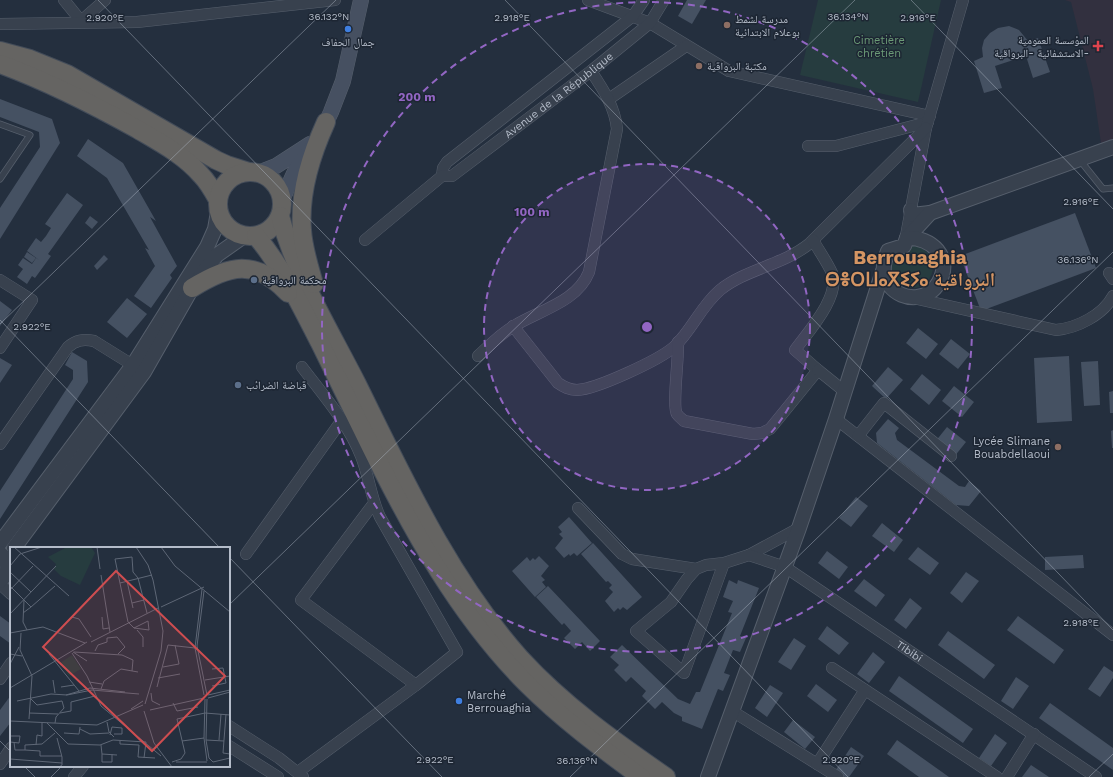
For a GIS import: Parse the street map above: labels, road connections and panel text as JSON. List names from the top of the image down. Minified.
{"streets":{"street":["Avenue de la République","Tibibi"]},"districts":["Berrouaghia ⴱⴻⵔⵡⴰⴳⵉⵢⴰ البرواقية"],"parks":["Cimetière chrétien"],"places":{"other":["مدرسة لشمط بوعلام الابتدائية","جمال الحفاف","مكتبة البرواقية","محكمة البرواقية","قباضة الضرائب","Lycée Slimane Bouabdellaoui","Marché Berrouaghia"],"health":["المؤسسة العمومية الاستشفائية -البرواقية-"]},"coordinates":["36.132°N","36.134°N","2.920°E","2.918°E","2.916°E","36.136°N","2.922°E"],"rings":["200 m","100 m"]}
